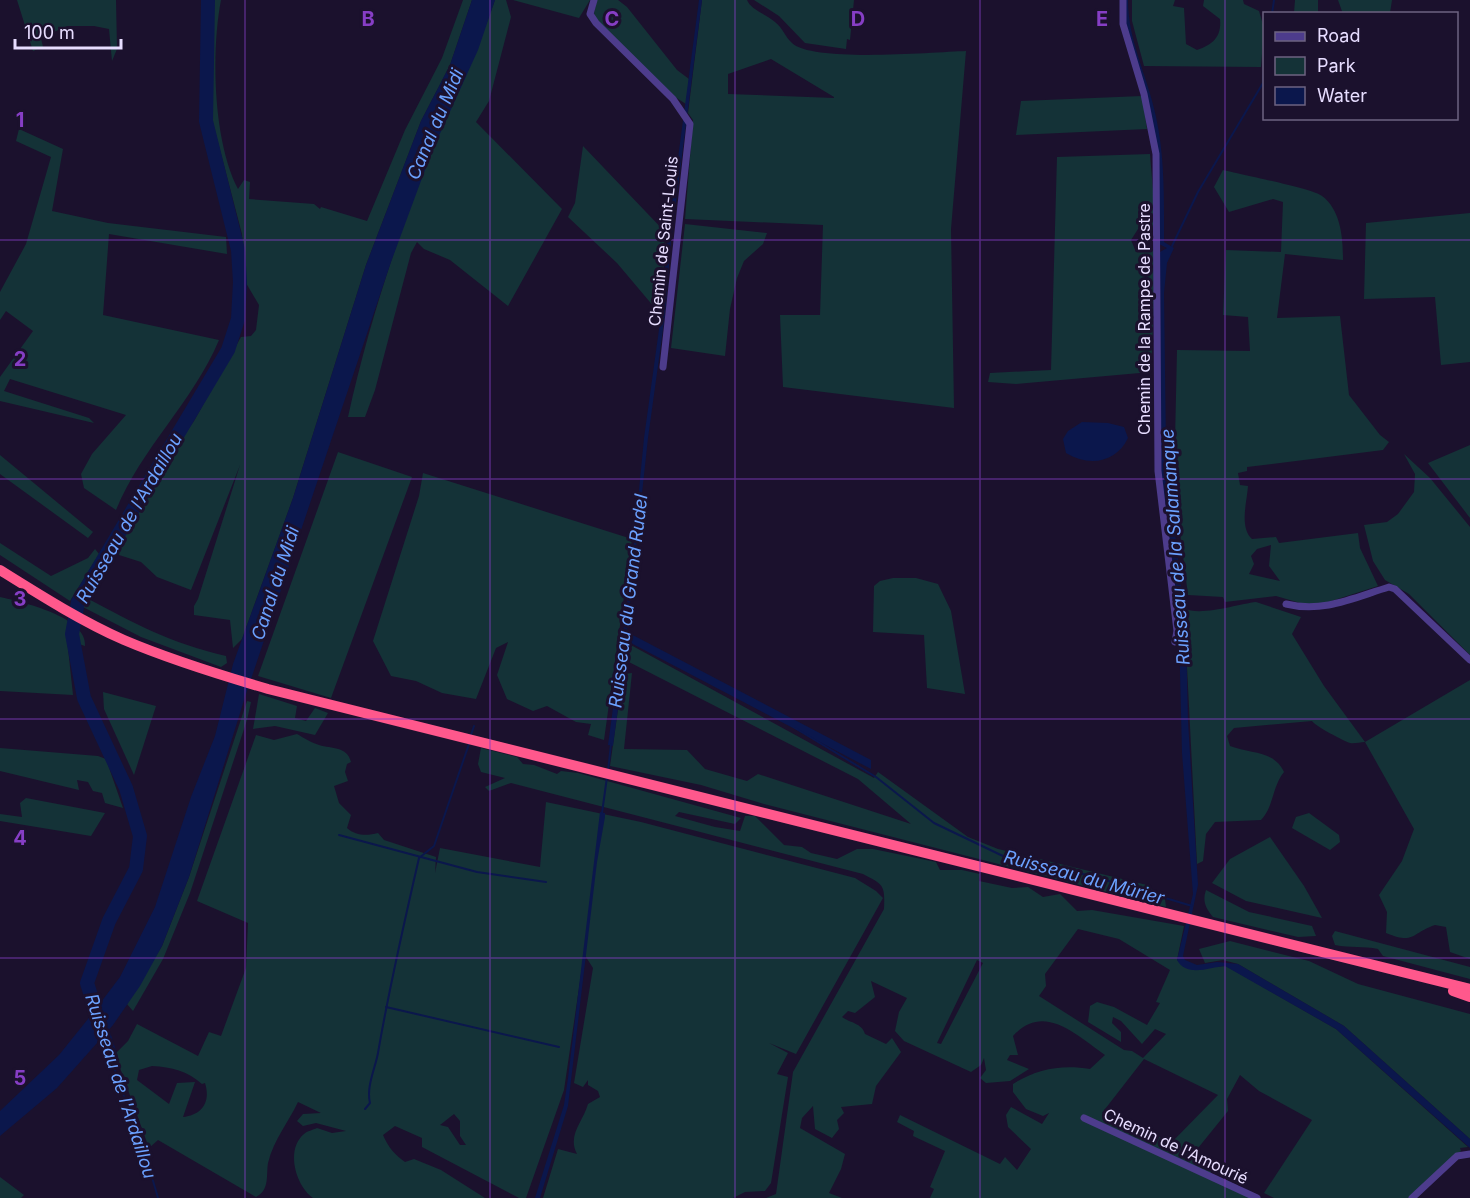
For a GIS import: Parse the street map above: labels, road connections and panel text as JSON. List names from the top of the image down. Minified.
{"streets":{"street":["Chemin de Saint-Louis","Chemin de la Rampe de Pastre","Chemin de l'Amourié"]},"water":["Canal du Midi","Ruisseau de l'Ardaillou","Ruisseau de la Salamanque","Ruisseau du Grand Rudel","Ruisseau du Mûrier"],"legend":["Road","Park","Water"],"scale_bar":"100 m","grid":{"columns":["B","C","D","E"],"rows":["1","2","3","4","5"]}}
